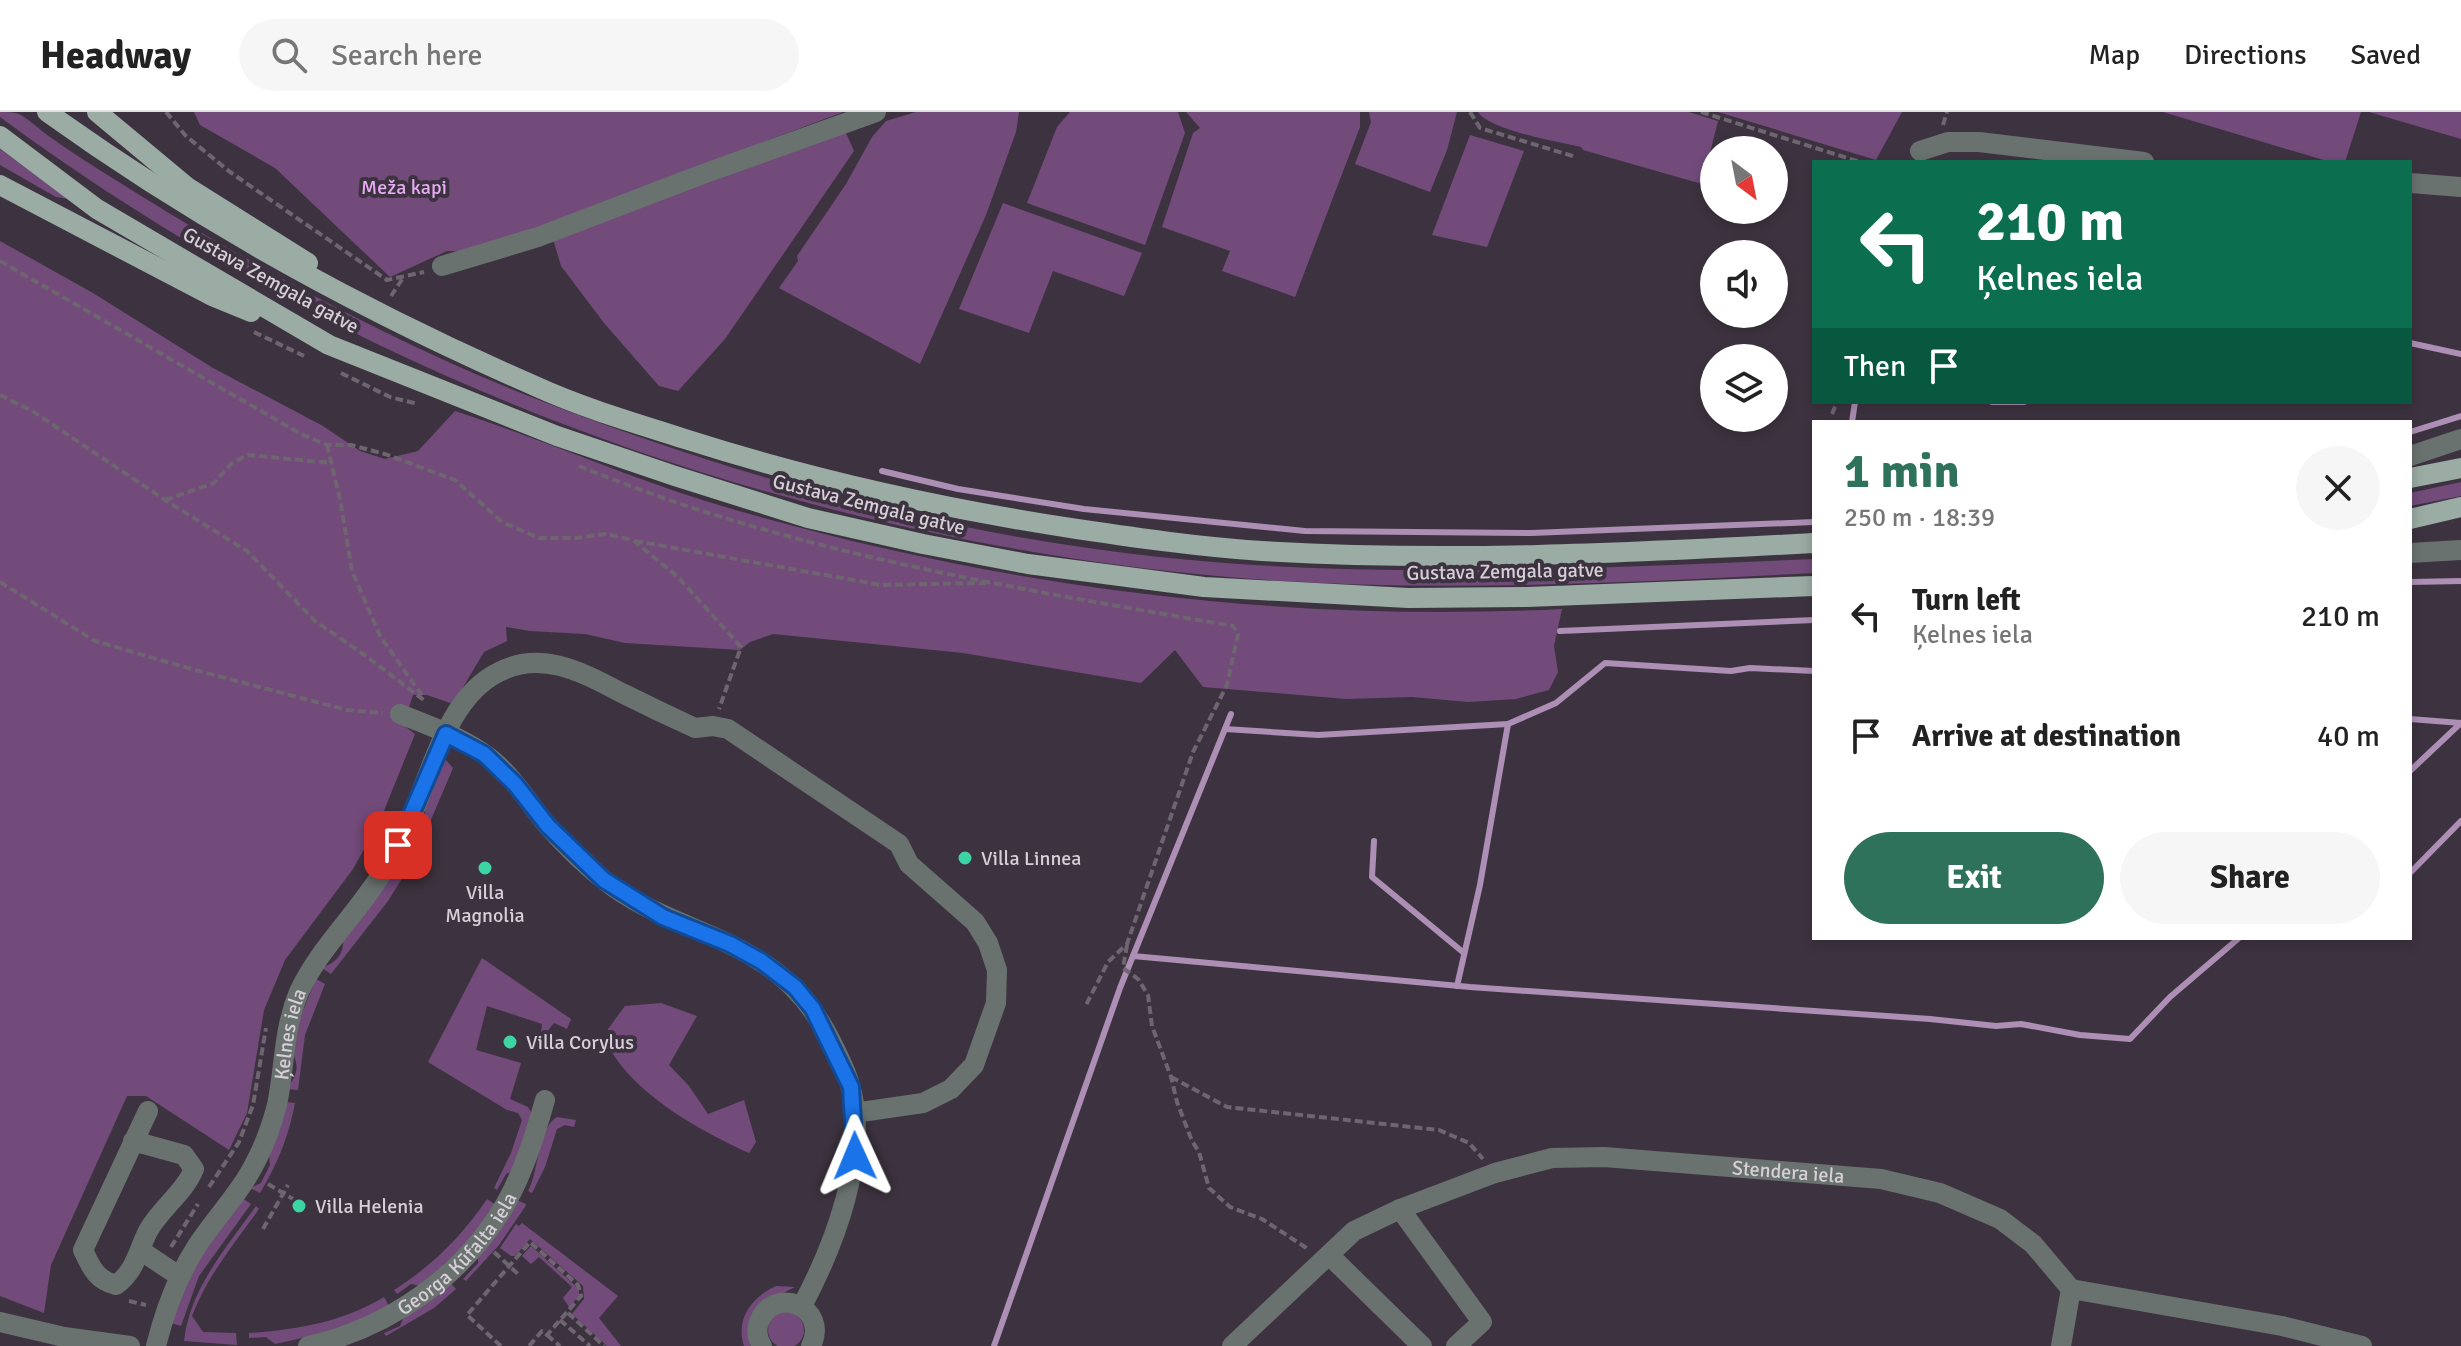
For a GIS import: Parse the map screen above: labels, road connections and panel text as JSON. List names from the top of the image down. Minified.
{"streets":{"main road":["Gustava Zemgala gatve"],"street":["Ķelnes iela","Stendera iela","Georga Kūfalta iela"]},"parks":["Meža kapi"],"places":["Villa Linnea","Villa Magnolia","Villa Corylus","Villa Helenia"],"north":"bottom right","page":{"header":"Headway","search":"Search here","nav":["Map","Directions","Saved"],"turn":["210 m","Ķelnes iela"],"then":"Then","heading":["1 min","250 m · 18:39"],"list":[{"name":"Turn left","note":"Ķelnes iela","value":"210 m"},{"name":"Arrive at destination","value":"40 m"}],"buttons":["Exit","Share"]}}
